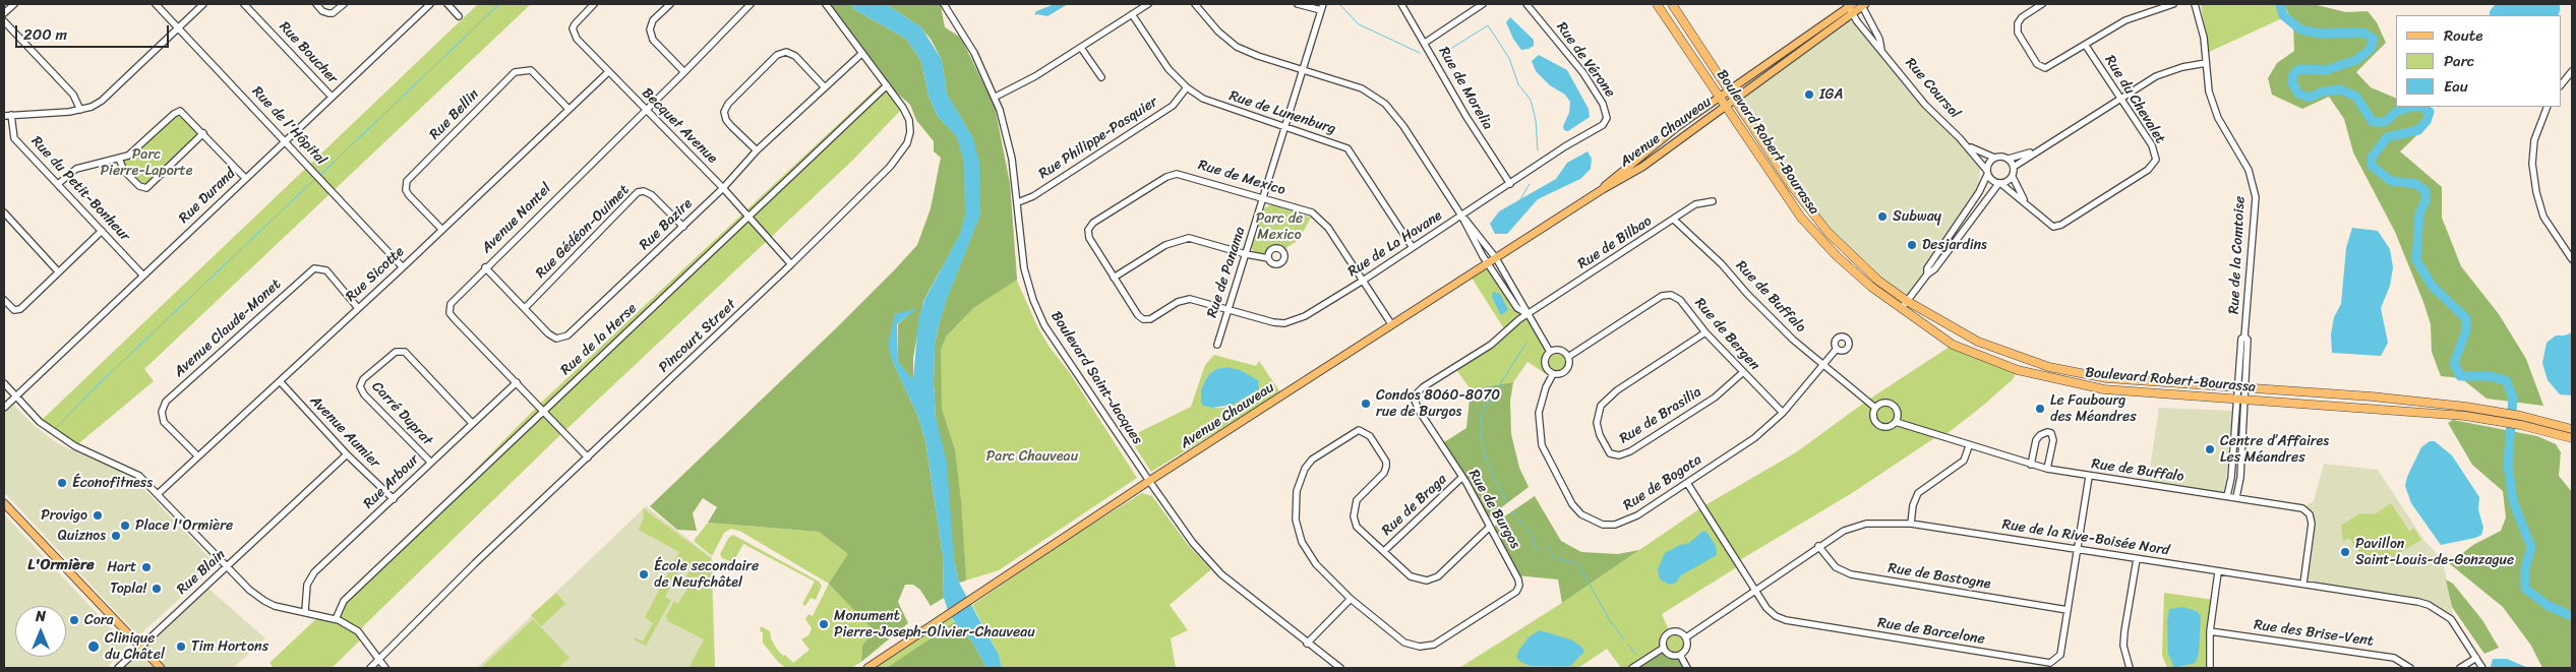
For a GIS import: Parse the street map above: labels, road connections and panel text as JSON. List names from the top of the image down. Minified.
{"streets":{"highway":["Boulevard Robert-Bourassa"],"main road":["Avenue Chauveau"],"street":["Rue Boucher","Rue de Vérone","Rue de Morelia","Rue Coursol","Rue du Chevalet","Rue de Lunenburg","Rue Bellin","Rue de l'Hôpital","Becquet Avenue","Rue Philippe-Pasquier","Rue de Mexico","Rue du Petit-Bonheur","Rue Durand","Avenue Nantel","Rue Bazire","Rue Gédéon-Ouimet","Rue de Bilbao","Rue de La Havane","Rue de la Comtoise","Rue de Panama","Rue Sicotte","Rue de Buffalo","Avenue Claude-Monet","Rue de Bergen","Pincourt Street","Rue de la Herse","Boulevard Saint-Jacques","Carré Duprat","Rue de Brasilia","Avenue Aumier","Rue Arbour","Rue de Bogota","Rue de Braga","Rue de Burgos","Rue de la Rive-Boisée Nord","Rue Blain","Rue de Bastogne","Rue de Barcelone","Rue des Brise-Vent"]},"crossings":[["Rue Boucher","Rue Durand"],["Rue de Vérone","Rue de La Havane"],["Rue de Morelia","Rue de La Havane"],["Rue Coursol","Rue du Chevalet"],["Rue Coursol","Avenue Chauveau"],["Rue de Lunenburg","Rue Philippe-Pasquier"],["Rue de Lunenburg","Rue de La Havane"],["Rue de Lunenburg","Rue de Panama"],["Rue Bellin","Rue Sicotte"],["Rue de l'Hôpital","Rue Durand"],["Rue de l'Hôpital","Rue Sicotte"],["Becquet Avenue","Avenue Nantel"],["Becquet Avenue","Rue Bazire"],["Becquet Avenue","Rue Sicotte"],["Becquet Avenue","Pincourt Street"],["Becquet Avenue","Rue de la Herse"],["Avenue Chauveau","Boulevard Robert-Bourassa"],["Avenue Chauveau","Rue de Mexico"],["Avenue Chauveau","Boulevard Saint-Jacques"],["Rue Philippe-Pasquier","Boulevard Saint-Jacques"],["Boulevard Robert-Bourassa","Rue de la Comtoise"],["Rue de Mexico","Rue de La Havane"],["Rue de Mexico","Rue de Panama"],["Rue du Petit-Bonheur","Rue Durand"],["Avenue Nantel","Rue Bazire"],["Avenue Nantel","Pincourt Street"],["Avenue Nantel","Rue de la Herse"],["Avenue Nantel","Rue Arbour"],["Rue Bazire","Rue Gédéon-Ouimet"],["Rue Bazire","Pincourt Street"],["Rue de Bilbao","Rue de Buffalo"],["Rue de Bilbao","Rue de Burgos"],["Rue de La Havane","Rue de Panama"],["Rue de la Comtoise","Rue de Buffalo"],["Rue Sicotte","Avenue Claude-Monet"],["Rue Sicotte","Avenue Aumier"],["Rue de Buffalo","Rue de Bogota"],["Rue de Buffalo","Rue de la Rive-Boisée Nord"],["Rue de Buffalo","Rue de Barcelone"],["Rue de Bergen","Rue de Brasilia"],["Rue de Bergen","Rue de Bogota"],["Pincourt Street","Rue de la Herse"],["Carré Duprat","Rue Arbour"],["Avenue Aumier","Rue Arbour"],["Avenue Aumier","Rue Blain"],["Rue de Bogota","Rue de Barcelone"],["Rue de Braga","Rue de Burgos"],["Rue de la Rive-Boisée Nord","Rue de Bastogne"],["Rue de la Rive-Boisée Nord","Rue de Barcelone"],["Rue de Bastogne","Rue de Barcelone"]],"districts":["L'Ormière"],"parks":["Parc Pierre-Laporte","Parc de Mexico","Parc Chauveau"],"places":["IGA","Subway","Desjardins","Condos 8060-8070 rue de Burgos","Le Faubourg des Méandres","Centre d’Affaires Les Méandres","Éconofitness","Provigo","Place l'Ormière","Quiznos","Pavillon Saint-Louis-de-Gonzague","Hart","École secondaire de Neufchâtel","Topla!","Cora","Monument Pierre-Joseph-Olivier-Chauveau","Clinique du Châtel","Tim Hortons"],"legend":["Route","Parc","Eau"],"scale_bar":"200 m","north":"top"}
